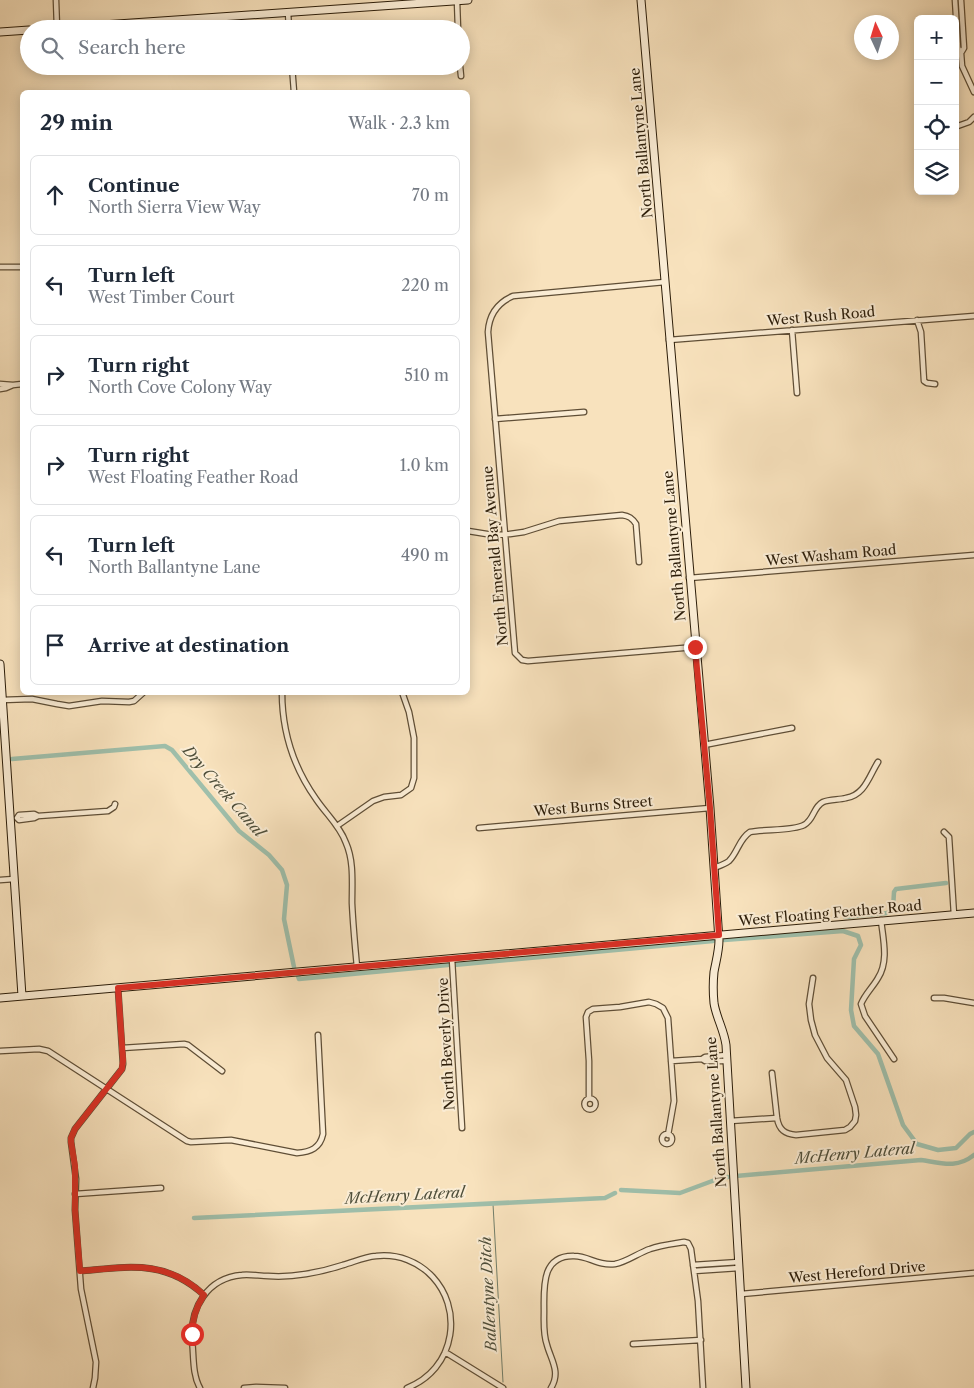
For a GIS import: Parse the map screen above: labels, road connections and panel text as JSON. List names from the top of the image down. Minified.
{"streets":{"street":["North Ballantyne Lane","West Rush Road","West Washam Road","North Emerald Bay Avenue","West Burns Street","West Floating Feather Road","North Beverly Drive","West Hereford Drive"]},"crossings":[["North Ballantyne Lane","West Rush Road"],["North Ballantyne Lane","West Washam Road"],["North Ballantyne Lane","North Emerald Bay Avenue"],["North Ballantyne Lane","West Burns Street"],["North Ballantyne Lane","West Floating Feather Road"],["North Ballantyne Lane","West Hereford Drive"],["West Floating Feather Road","North Beverly Drive"]],"water":["Dry Creek Canal","McHenry Lateral","Ballentyne Ditch"],"north":"top","page":{"map_buttons":["+","−"],"search":"Search here","heading":["29 min","Walk · 2.3 km"],"list":[["Continue","North Sierra View Way","70 m"],["Turn left","West Timber Court","220 m"],["Turn right","North Cove Colony Way","510 m"],["Turn right","West Floating Feather Road","1.0 km"],["Turn left","North Ballantyne Lane","490 m"],"Arrive at destination"]}}
